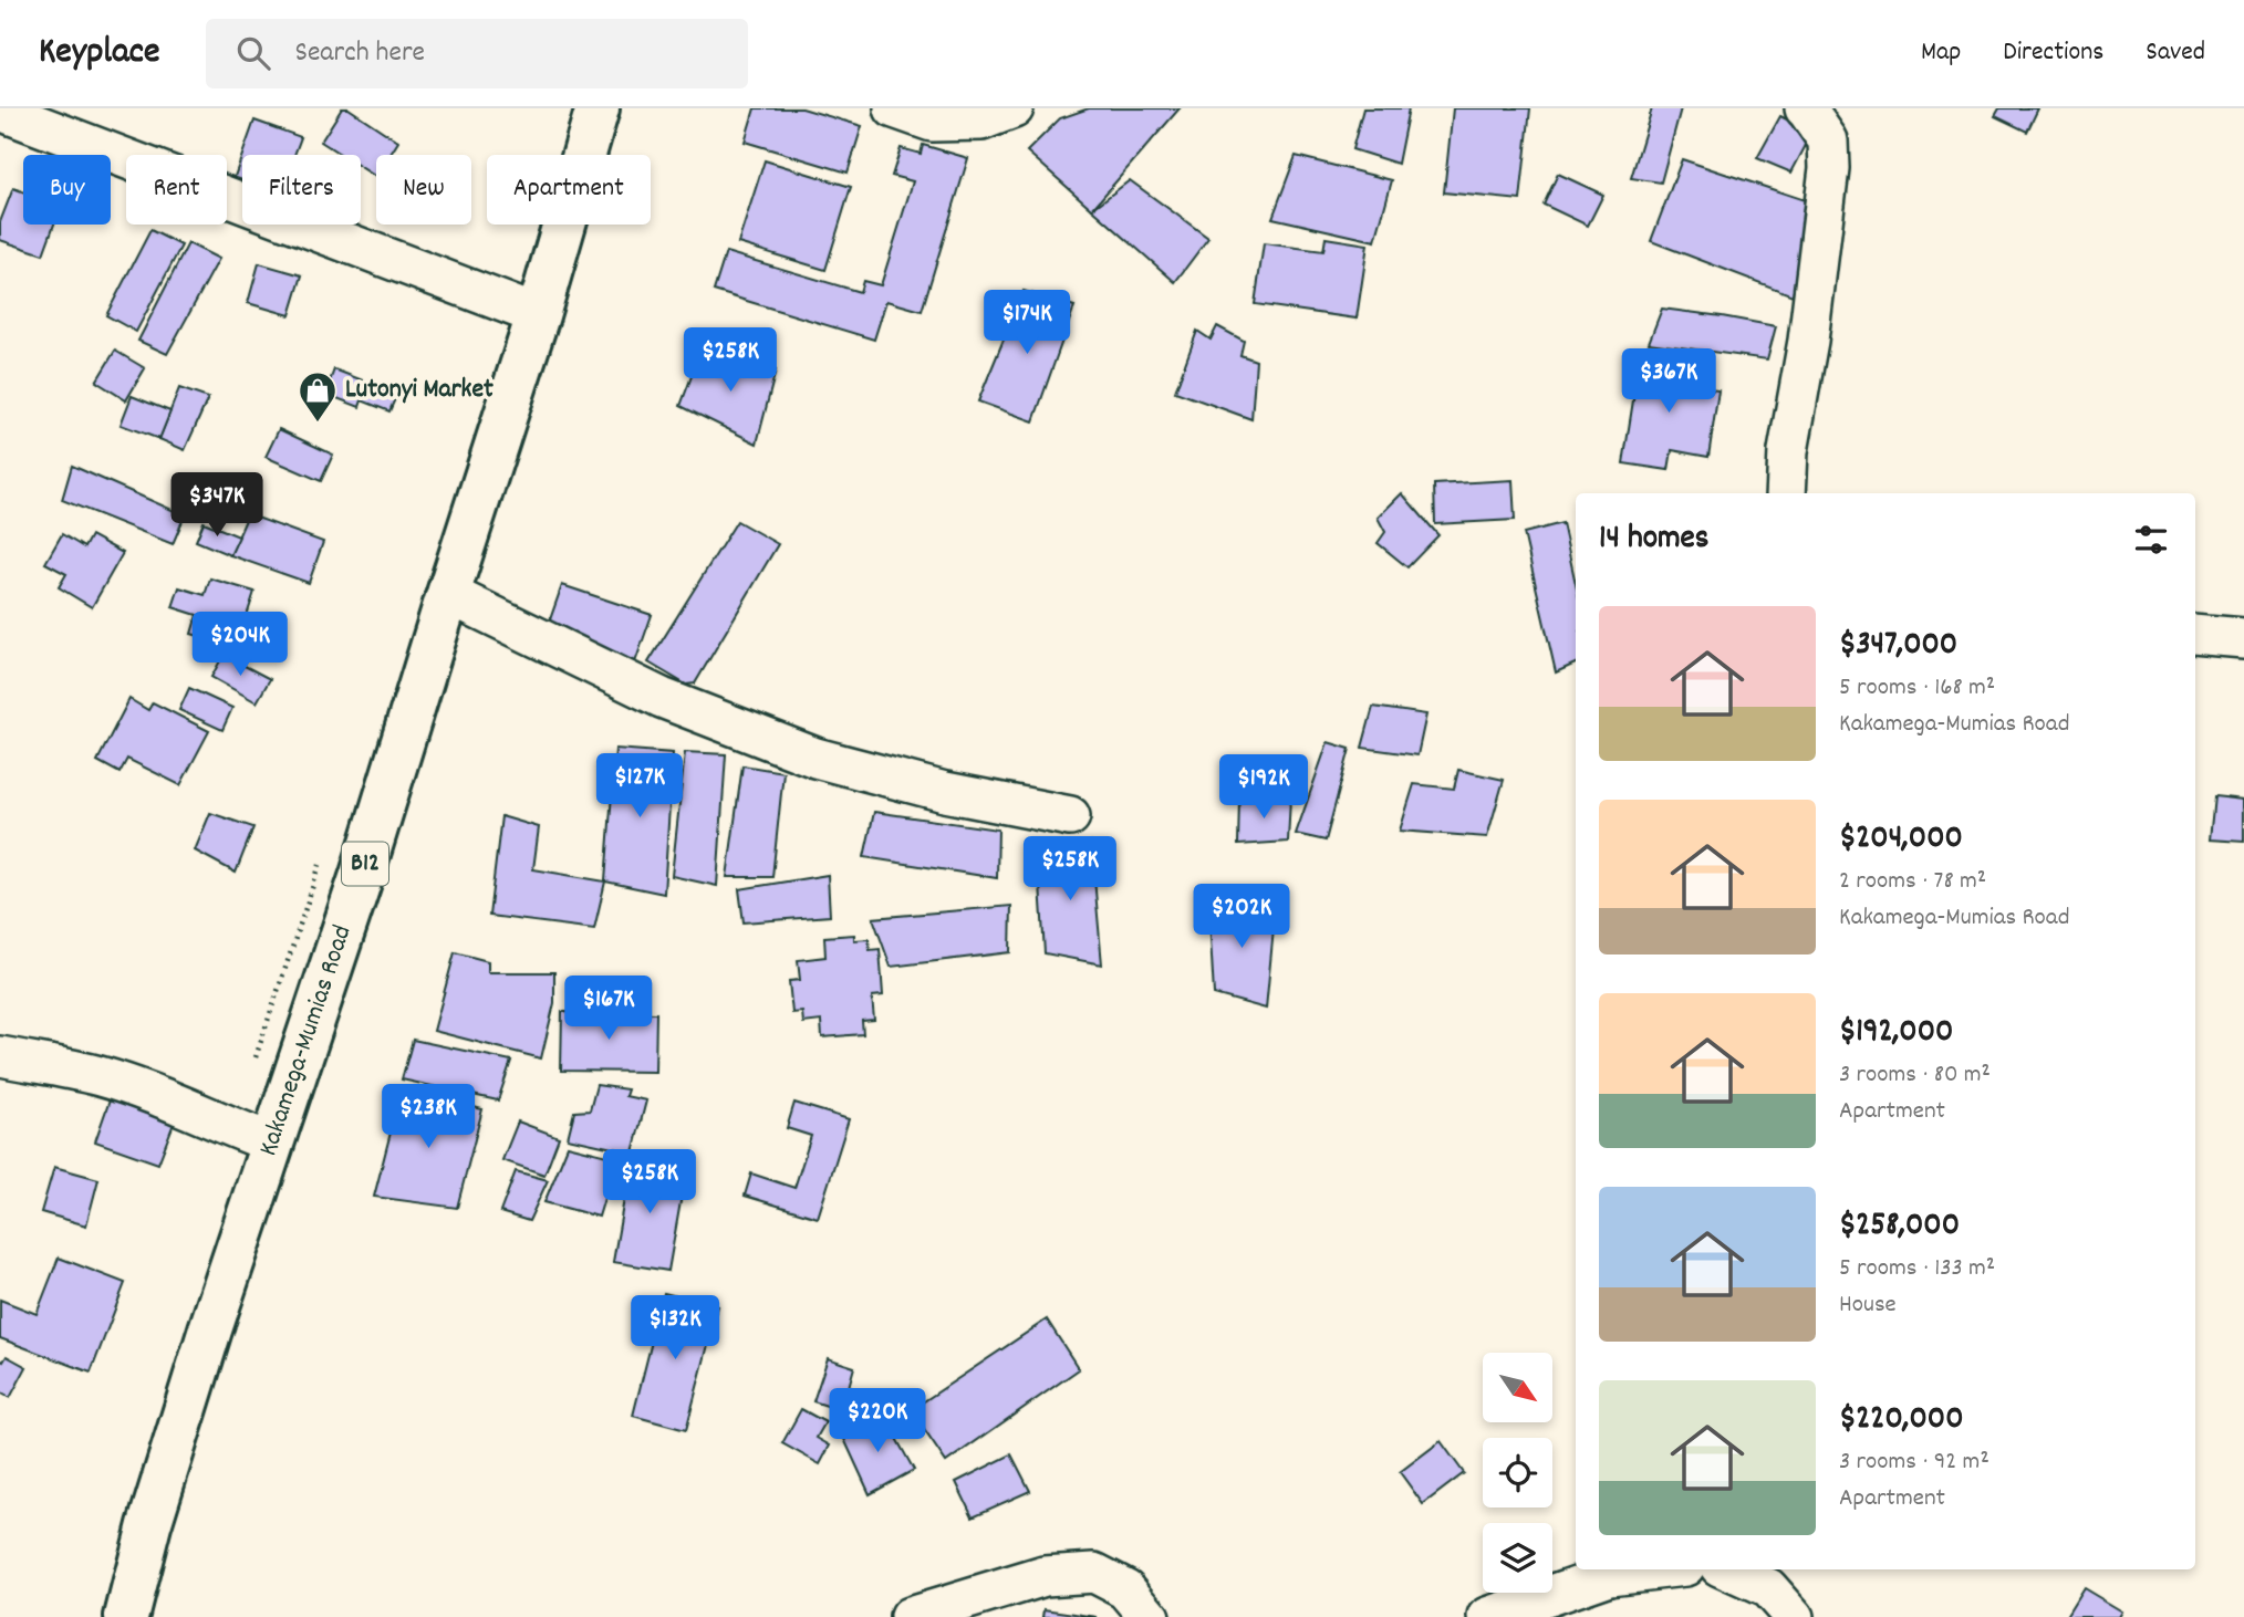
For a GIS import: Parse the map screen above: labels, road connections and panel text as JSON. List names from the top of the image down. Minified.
{"streets":{"highway":["B12","Kakamega-Mumias Road"]},"places":{"shop":["Lutonyi Market"]},"north":"bottom right","page":{"header":"Keyplace","search":"Search here","nav":["Map","Directions","Saved"],"chip":["Buy","Rent","Filters","New","Apartment"],"price":["$174K","$258K","$367K","$347K","$204K","$127K","$192K","$258K","$202K","$167K","$238K","$258K","$132K","$220K"],"heading":"14 homes","list":[{"name":"$347,000","note":"5 rooms · 168 m² · Kakamega-Mumias Road"},{"name":"$204,000","note":"2 rooms · 78 m² · Kakamega-Mumias Road"},{"name":"$192,000","note":"3 rooms · 80 m² · Apartment"},{"name":"$258,000","note":"5 rooms · 133 m² · House"},{"name":"$220,000","note":"3 rooms · 92 m² · Apartment"}]}}
